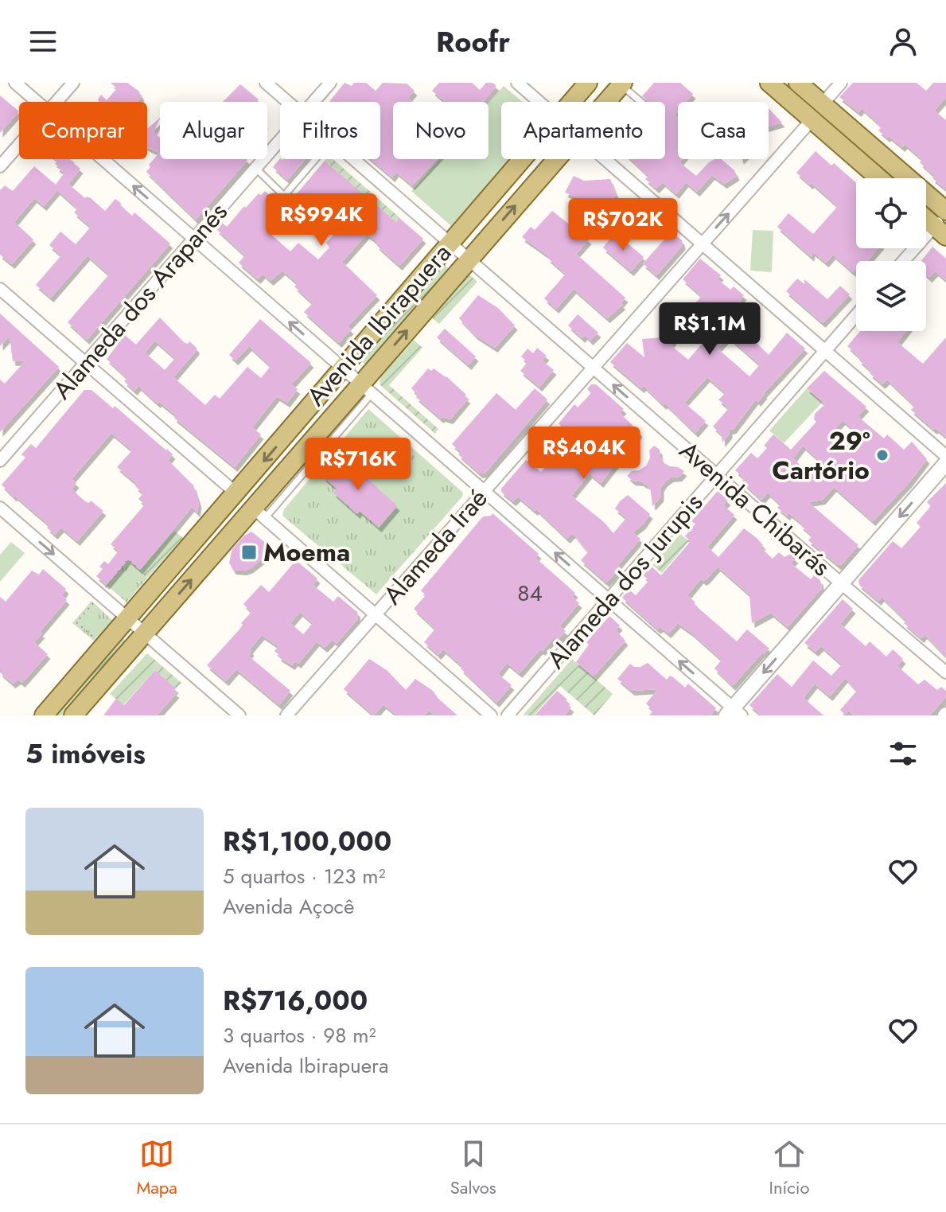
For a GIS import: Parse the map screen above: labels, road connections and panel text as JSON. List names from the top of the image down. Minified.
{"streets":{"main road":["Avenida Ibirapuera"],"street":["Alameda dos Arapanés","Avenida Chibarás","Alameda Iraé","Alameda dos Jurupis"]},"crossings":[["Avenida Ibirapuera","Avenida Chibarás"],["Avenida Chibarás","Alameda Iraé"],["Avenida Chibarás","Alameda dos Jurupis"]],"places":{"other":["29º Cartório"],"transit":["Moema"]},"house_numbers":["84"],"page":{"header":"Roofr","chip":["Comprar","Alugar","Filtros","Novo","Apartamento","Casa"],"price":["R$994K","R$702K","R$1.1M","R$404K","R$716K"],"heading":"5 imóveis","list":[{"name":"R$1,100,000","note":"5 quartos · 123 m² · Avenida Açocê"},{"name":"R$716,000","note":"3 quartos · 98 m² · Avenida Ibirapuera"}],"tabs":["Mapa","Salvos","Início"]}}
